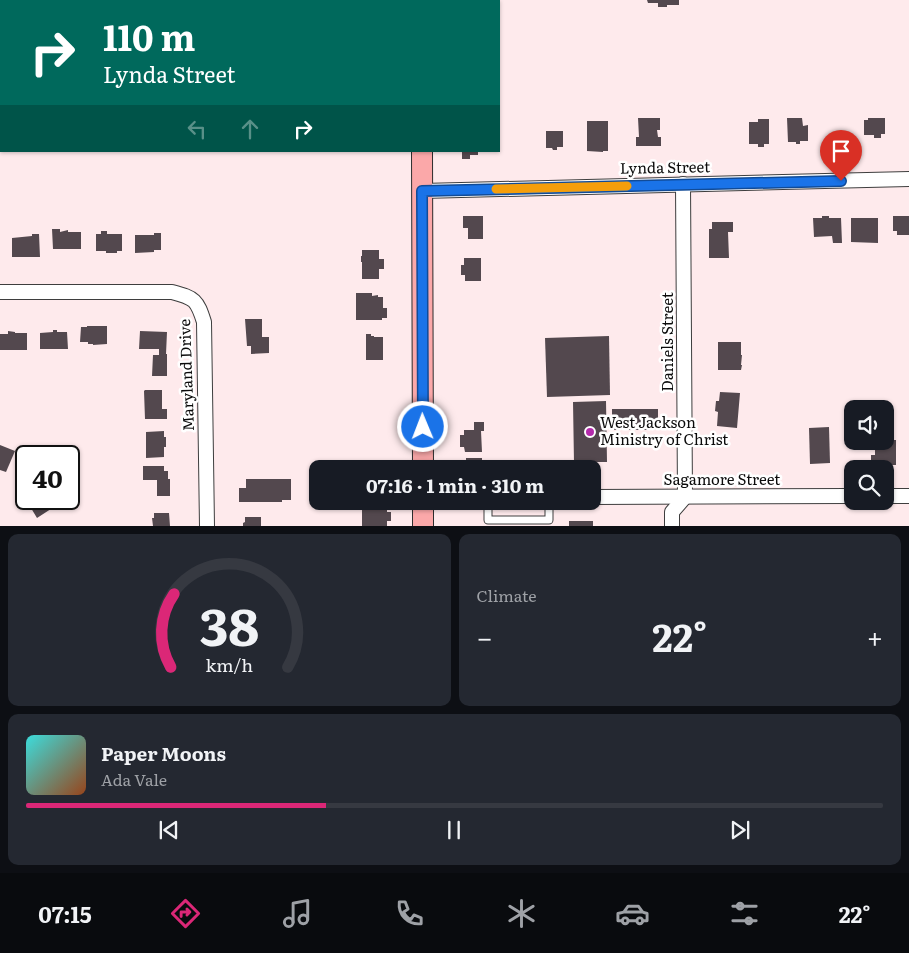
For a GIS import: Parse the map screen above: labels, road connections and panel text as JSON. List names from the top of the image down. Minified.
{"streets":{"street":["Lynda Street","Daniels Street","Maryland Drive","Sagamore Street"]},"crossings":[["Lynda Street","Daniels Street"],["Daniels Street","Sagamore Street"]],"places":["West Jackson Ministry of Christ"],"page":{"turn":["110 m","Lynda Street"],"limit":"40","trip":"07:16 · 1 min · 310 m","tile":"Climate","heat":["−","22°","+"],"song":["Paper Moons","Ada Vale"],"tabs":["07:15","22°"],"gauge":["38","km/h"]}}
